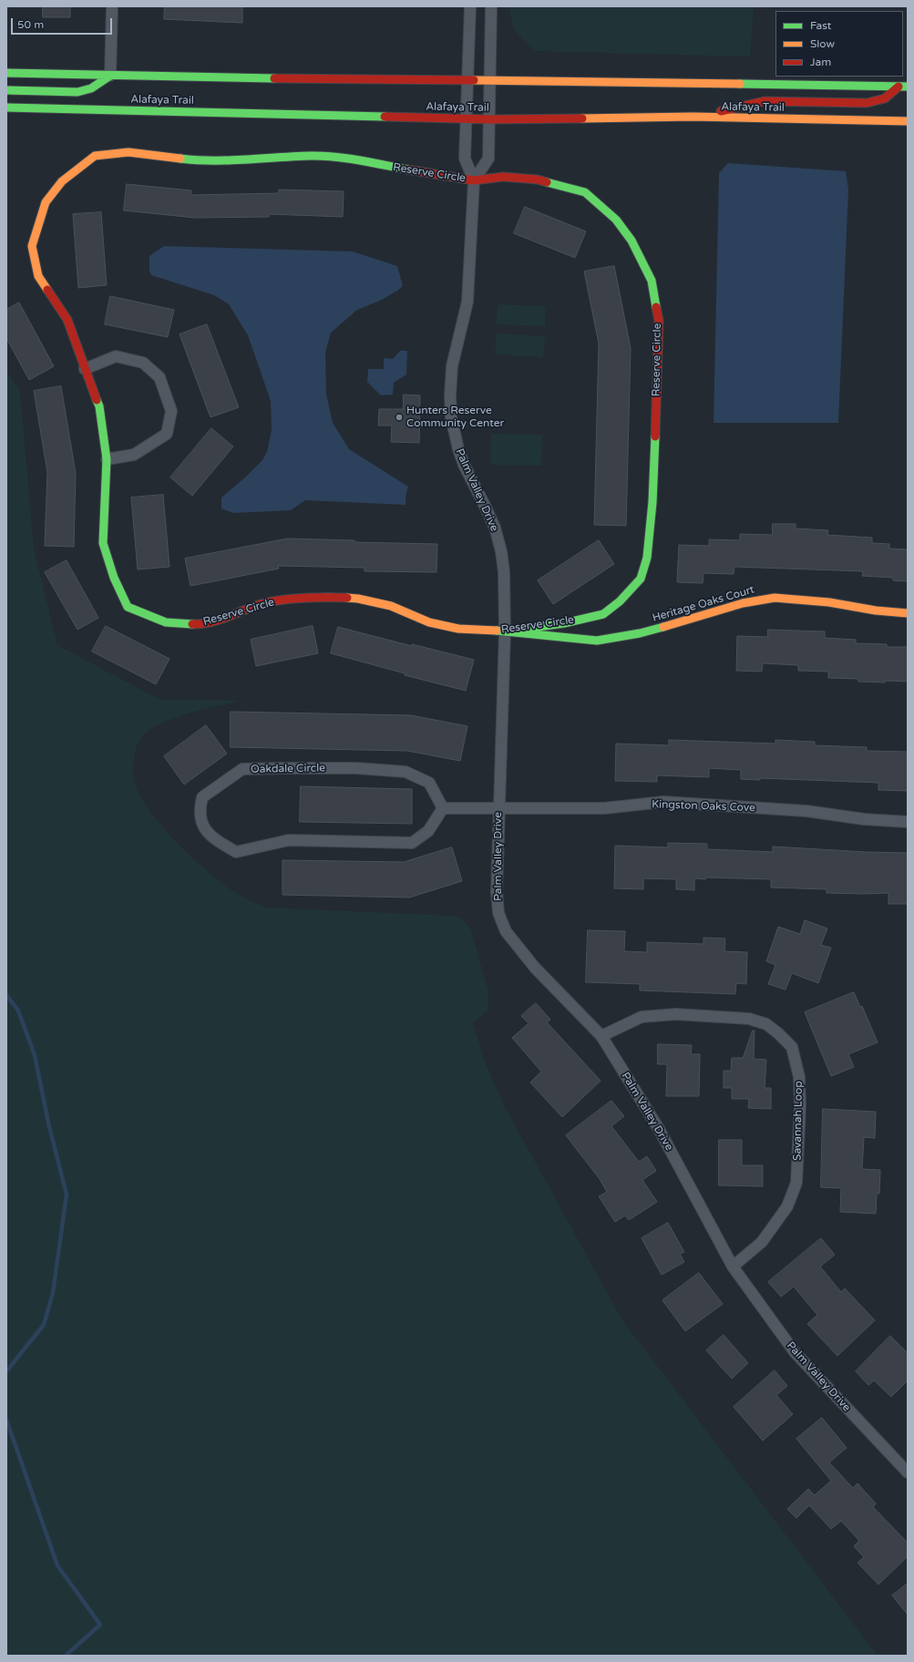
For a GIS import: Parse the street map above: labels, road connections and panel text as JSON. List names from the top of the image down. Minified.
{"streets":{"street":["Alafaya Trail","Reserve Circle","Palm Valley Drive","Heritage Oaks Court","Oakdale Circle","Kingston Oaks Cove","Savannah Loop"]},"crossings":[["Alafaya Trail","Palm Valley Drive"],["Reserve Circle","Palm Valley Drive"],["Reserve Circle","Heritage Oaks Court"],["Palm Valley Drive","Heritage Oaks Court"],["Palm Valley Drive","Kingston Oaks Cove"],["Palm Valley Drive","Savannah Loop"]],"places":["Hunters Reserve Community Center"],"legend":["Fast","Slow","Jam"],"scale_bar":"50 m"}
